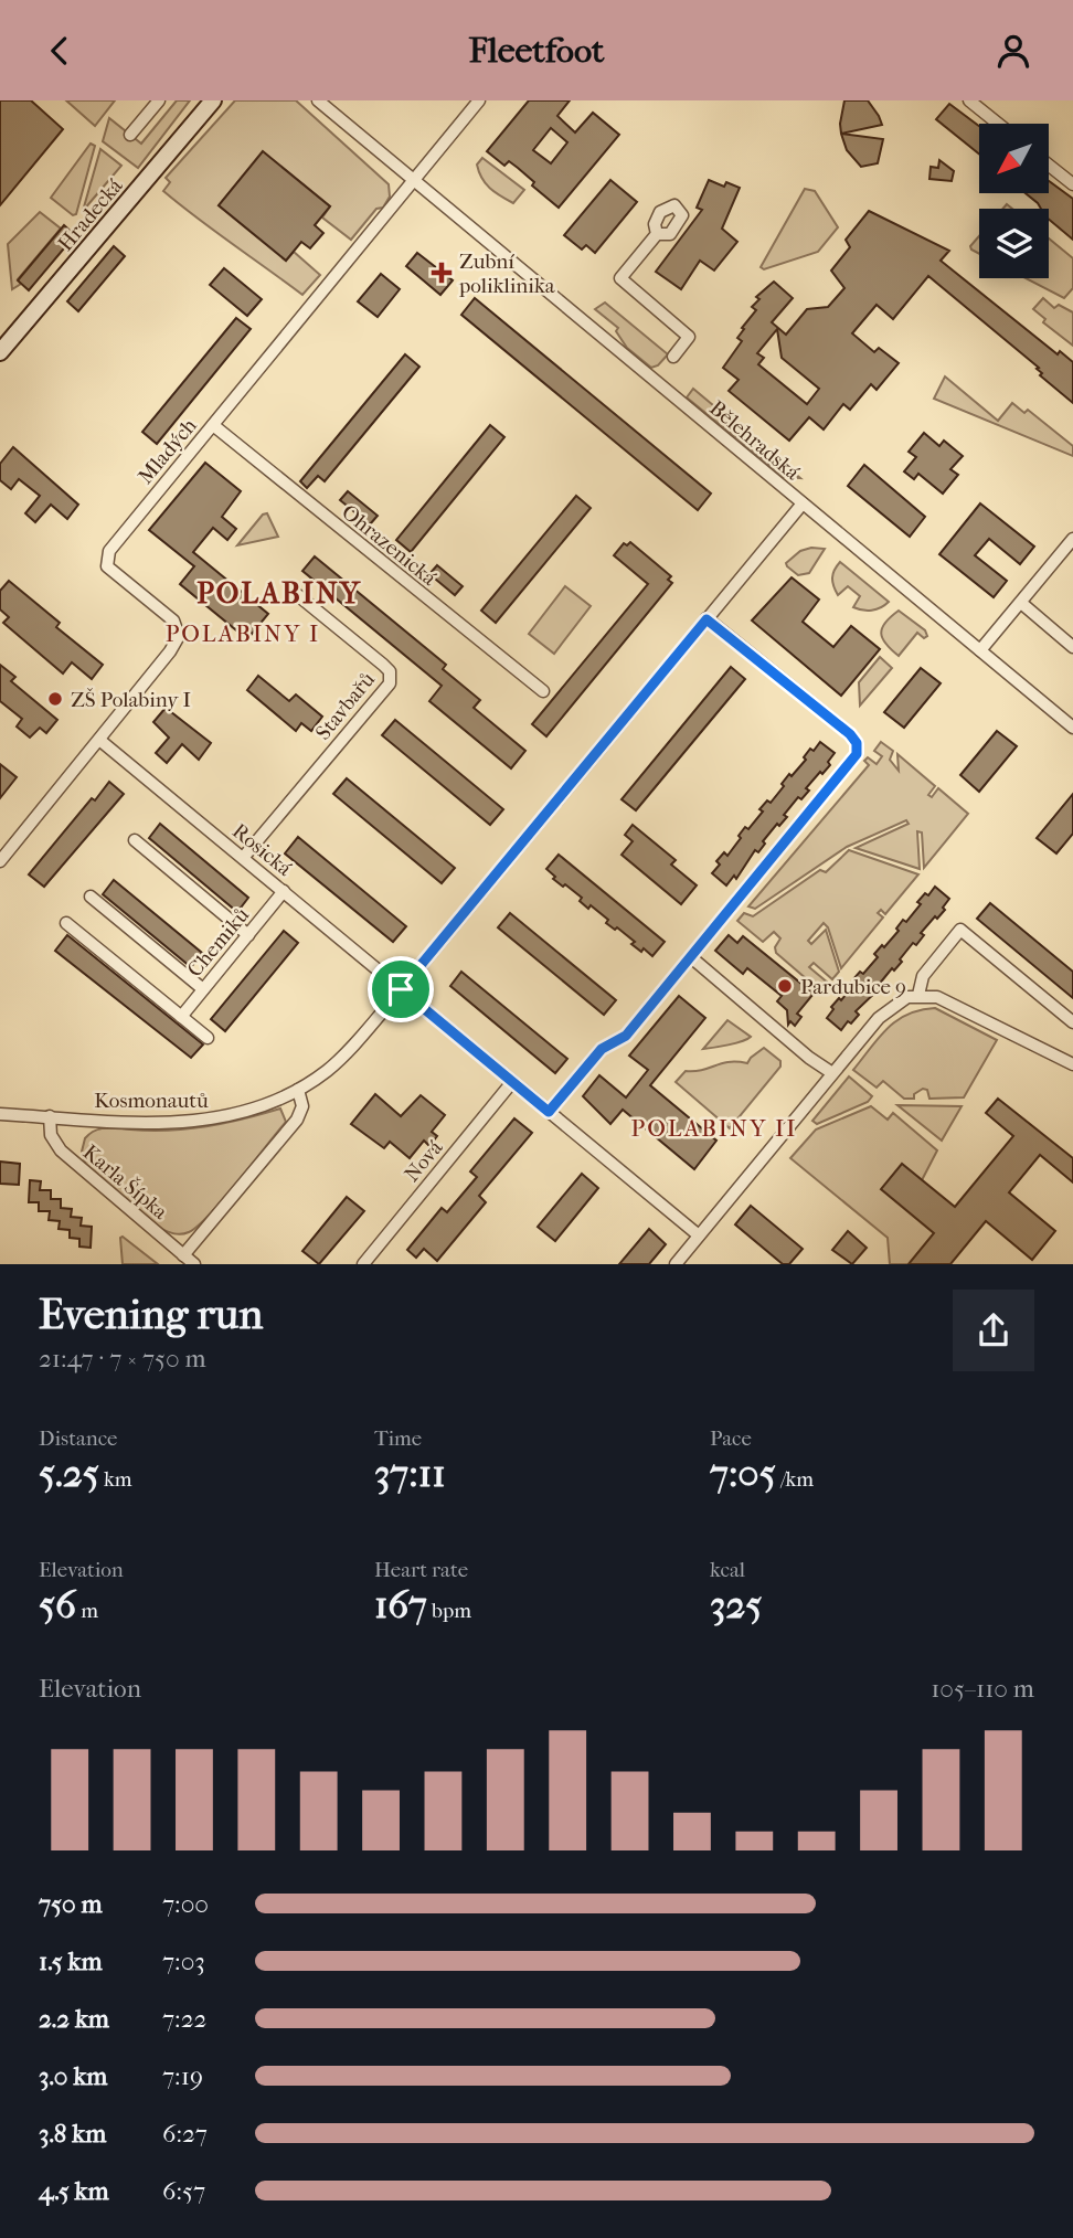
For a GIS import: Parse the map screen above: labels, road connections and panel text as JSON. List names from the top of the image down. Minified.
{"streets":{"main road":["Hradecká"],"street":["Bělehradská","Mladých","Ohrazenická","Stavbařů","Rosická","Chemiků","Kosmonautů","Nová","Karla Šípka"]},"crossings":[["Bělehradská","Mladých"],["Bělehradská","Kosmonautů"],["Mladých","Ohrazenická"],["Mladých","Rosická"],["Stavbařů","Rosická"],["Rosická","Chemiků"],["Rosická","Kosmonautů"],["Rosická","Nová"],["Kosmonautů","Karla Šípka"]],"districts":["POLABINY","POLABINY I","POLABINY II"],"places":{"health":["Zubní poliklinika"],"other":["ZŠ Polabiny I","Pardubice 9"]},"north":"bottom left","page":{"header":"Fleetfoot","heading":["Evening run","21:47 · 7 × 750 m"],"stats":[["Distance","5.25 km"],["Time","37:11"],["Pace","7:05 /km"],["Elevation","56 m"],["Heart rate","167 bpm"],["kcal","325"]],"chart":["Elevation","105–110 m"],"list":[{"name":"750 m","note":"7:00"},{"name":"1.5 km","note":"7:03"},{"name":"2.2 km","note":"7:22"},{"name":"3.0 km","note":"7:19"},{"name":"3.8 km","note":"6:27"},{"name":"4.5 km","note":"6:57"}]}}
